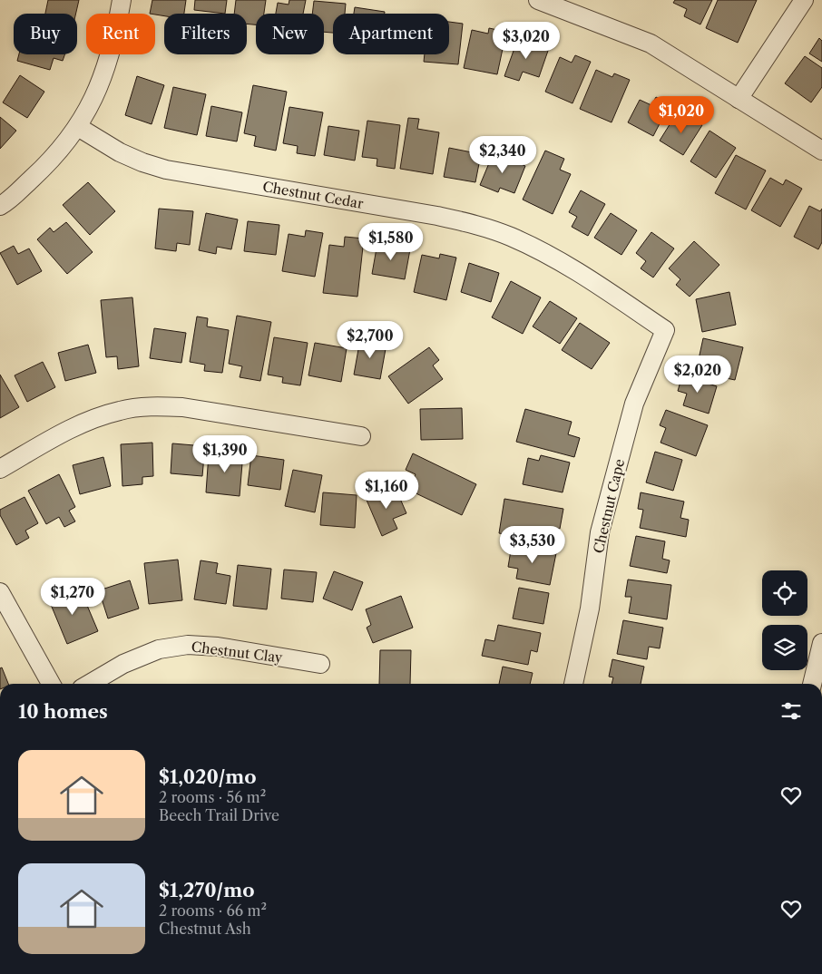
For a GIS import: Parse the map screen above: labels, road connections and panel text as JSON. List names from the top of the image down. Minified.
{"streets":{"street":["Chestnut Cedar","Chestnut Cape","Chestnut Clay"]},"crossings":[["Chestnut Cedar","Chestnut Cape"]],"page":{"chip":["Buy","Rent","Filters","New","Apartment"],"price":["$3,020","$1,020","$2,340","$1,580","$2,700","$2,020","$1,390","$1,160","$3,530","$1,270"],"heading":"10 homes","list":[{"name":"$1,020/mo","note":"2 rooms · 56 m² · Beech Trail Drive"},{"name":"$1,270/mo","note":"2 rooms · 66 m² · Chestnut Ash"}]}}
